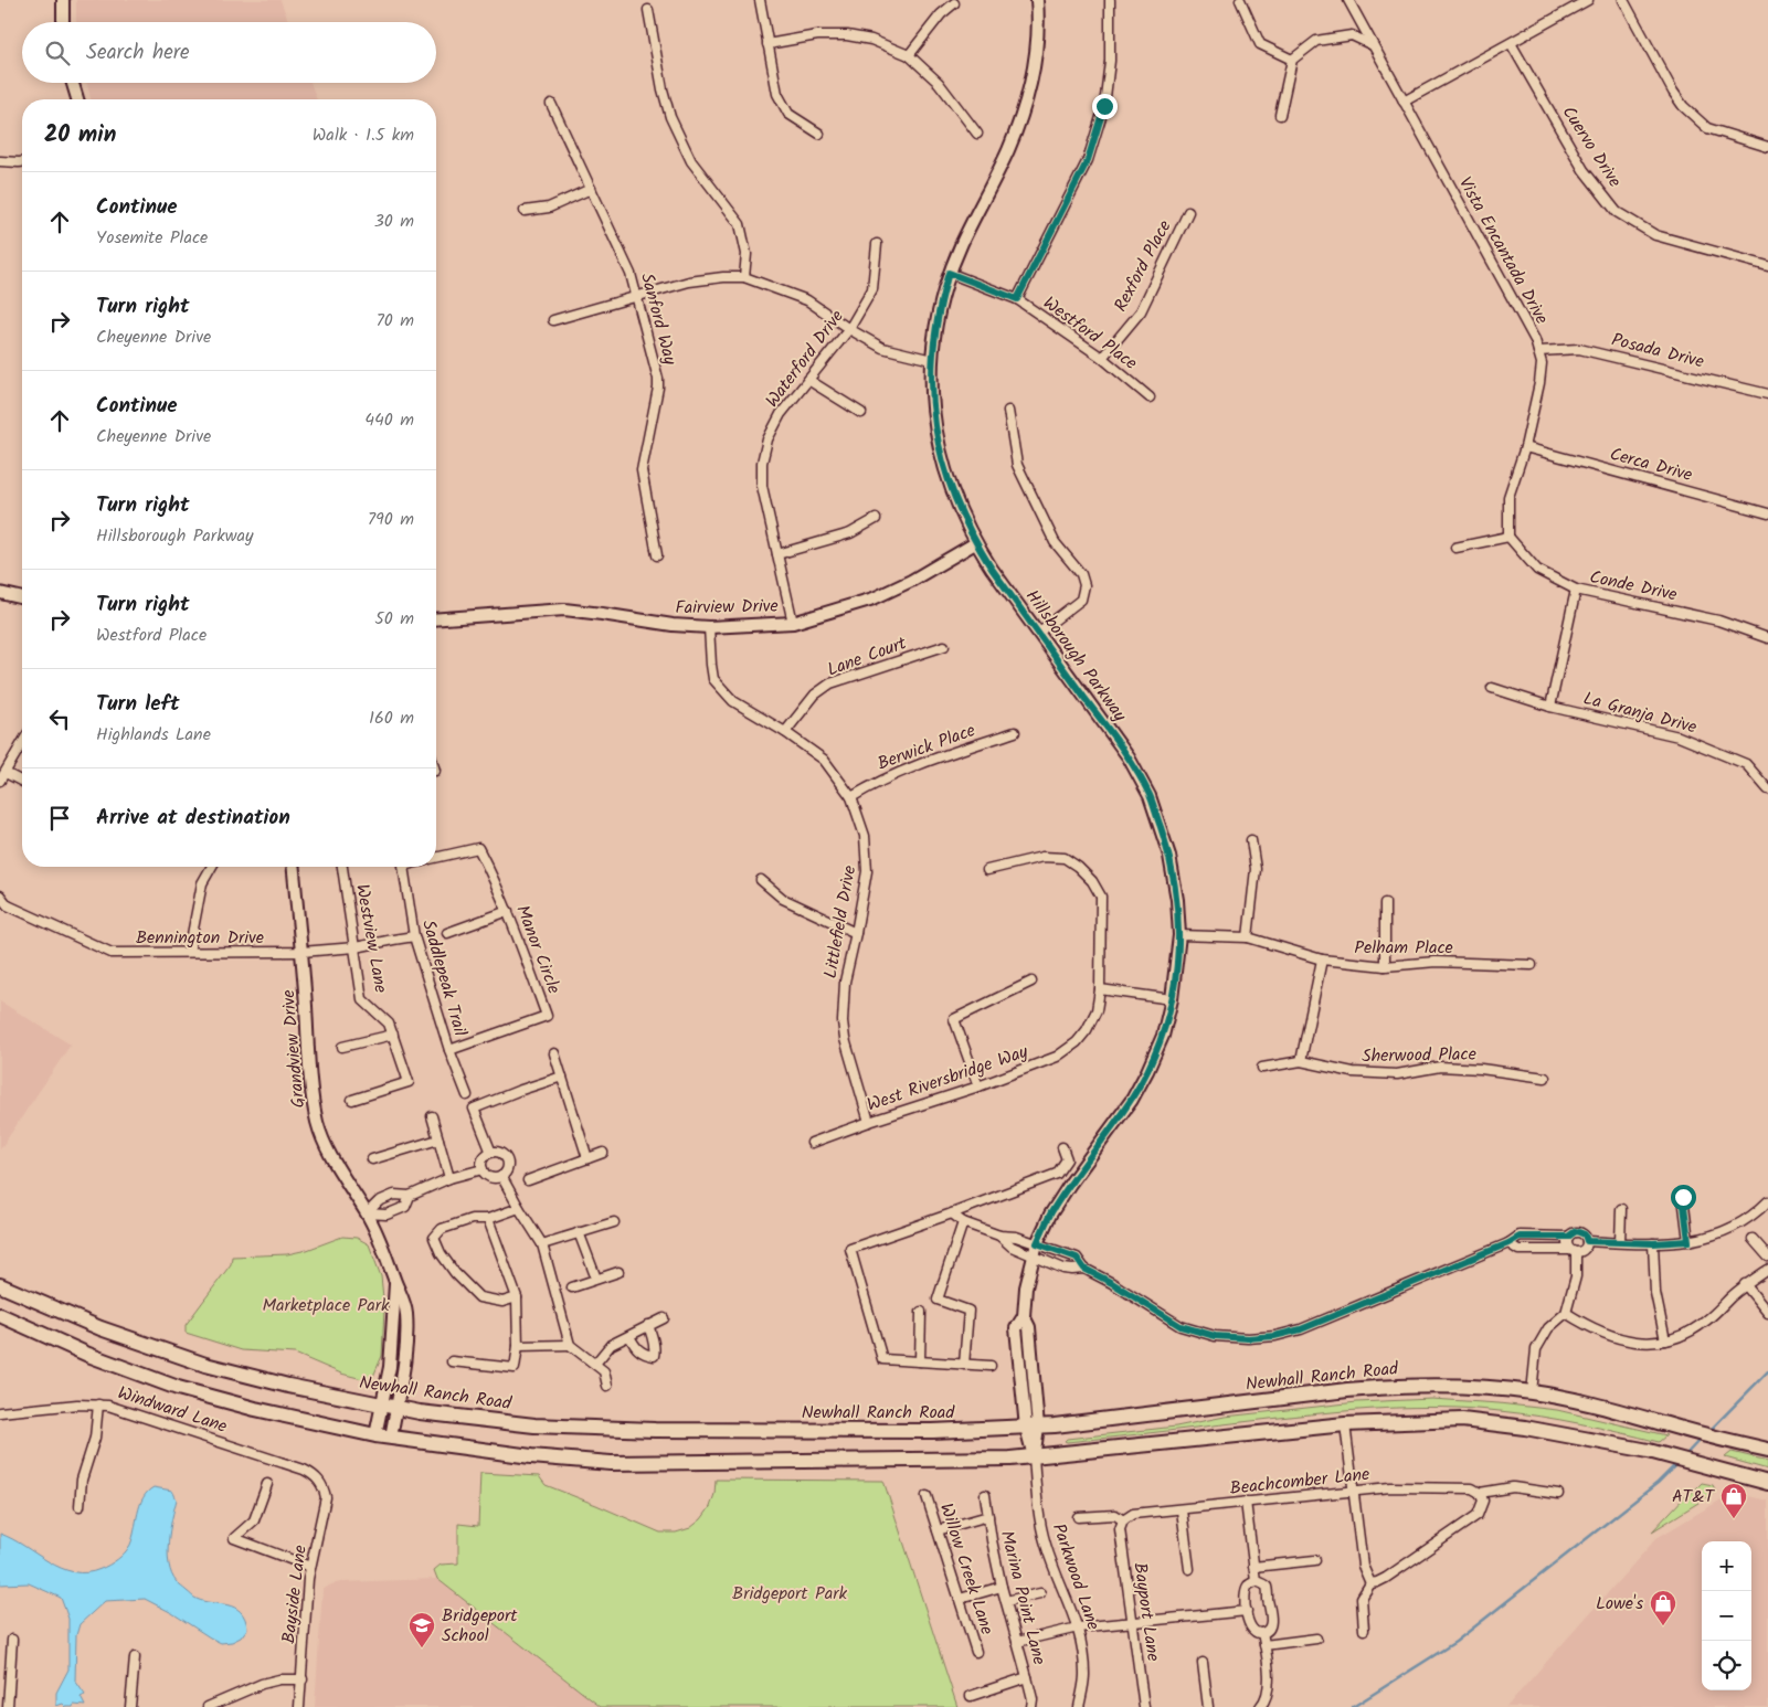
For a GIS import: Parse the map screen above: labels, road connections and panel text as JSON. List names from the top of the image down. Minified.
{"streets":{"main road":["Newhall Ranch Road"],"street":["Cuervo Drive","Vista Encantada Drive","Rexford Place","Sanford Way","Westford Place","Posada Drive","Waterford Drive","Cerca Drive","Conde Drive","Fairview Drive","Hillsborough Parkway","Lane Court","La Granja Drive","Berwick Place","Littlefield Drive","Bennington Drive","Westview Lane","Pelham Place","Manor Circle","Saddlepeak Trail","Grandview Drive","Sherwood Place","West Riversbridge Way","Windward Lane","Beachcomber Lane","Willow Creek Lane","Parkwood Lane","Bayside Lane","Marina Point Lane","Bayport Lane"]},"crossings":[["Vista Encantada Drive","Posada Drive"],["Vista Encantada Drive","Cerca Drive"],["Vista Encantada Drive","Conde Drive"],["Rexford Place","Westford Place"],["Westford Place","Hillsborough Parkway"],["Waterford Drive","Fairview Drive"],["Fairview Drive","Hillsborough Parkway"],["Fairview Drive","Littlefield Drive"],["Hillsborough Parkway","Pelham Place"],["Hillsborough Parkway","Newhall Ranch Road"],["Hillsborough Parkway","Parkwood Lane"],["Lane Court","Littlefield Drive"],["Berwick Place","Littlefield Drive"],["Littlefield Drive","West Riversbridge Way"],["Bennington Drive","Westview Lane"],["Bennington Drive","Saddlepeak Trail"],["Bennington Drive","Grandview Drive"],["Manor Circle","Saddlepeak Trail"],["Grandview Drive","Newhall Ranch Road"],["Windward Lane","Bayside Lane"],["Beachcomber Lane","Bayport Lane"]],"parks":["Marketplace Park","Bridgeport Park"],"places":{"shop":["AT&T","Lowe's"],"school or university":["Bridgeport School"]},"page":{"search":"Search here","heading":["20 min","Walk · 1.5 km"],"list":[["Continue","Yosemite Place","30 m"],["Turn right","Cheyenne Drive","70 m"],["Continue","Cheyenne Drive","440 m"],["Turn right","Hillsborough Parkway","790 m"],["Turn right","Westford Place","50 m"],["Turn left","Highlands Lane","160 m"],"Arrive at destination"],"map_buttons":["+","−"]}}
